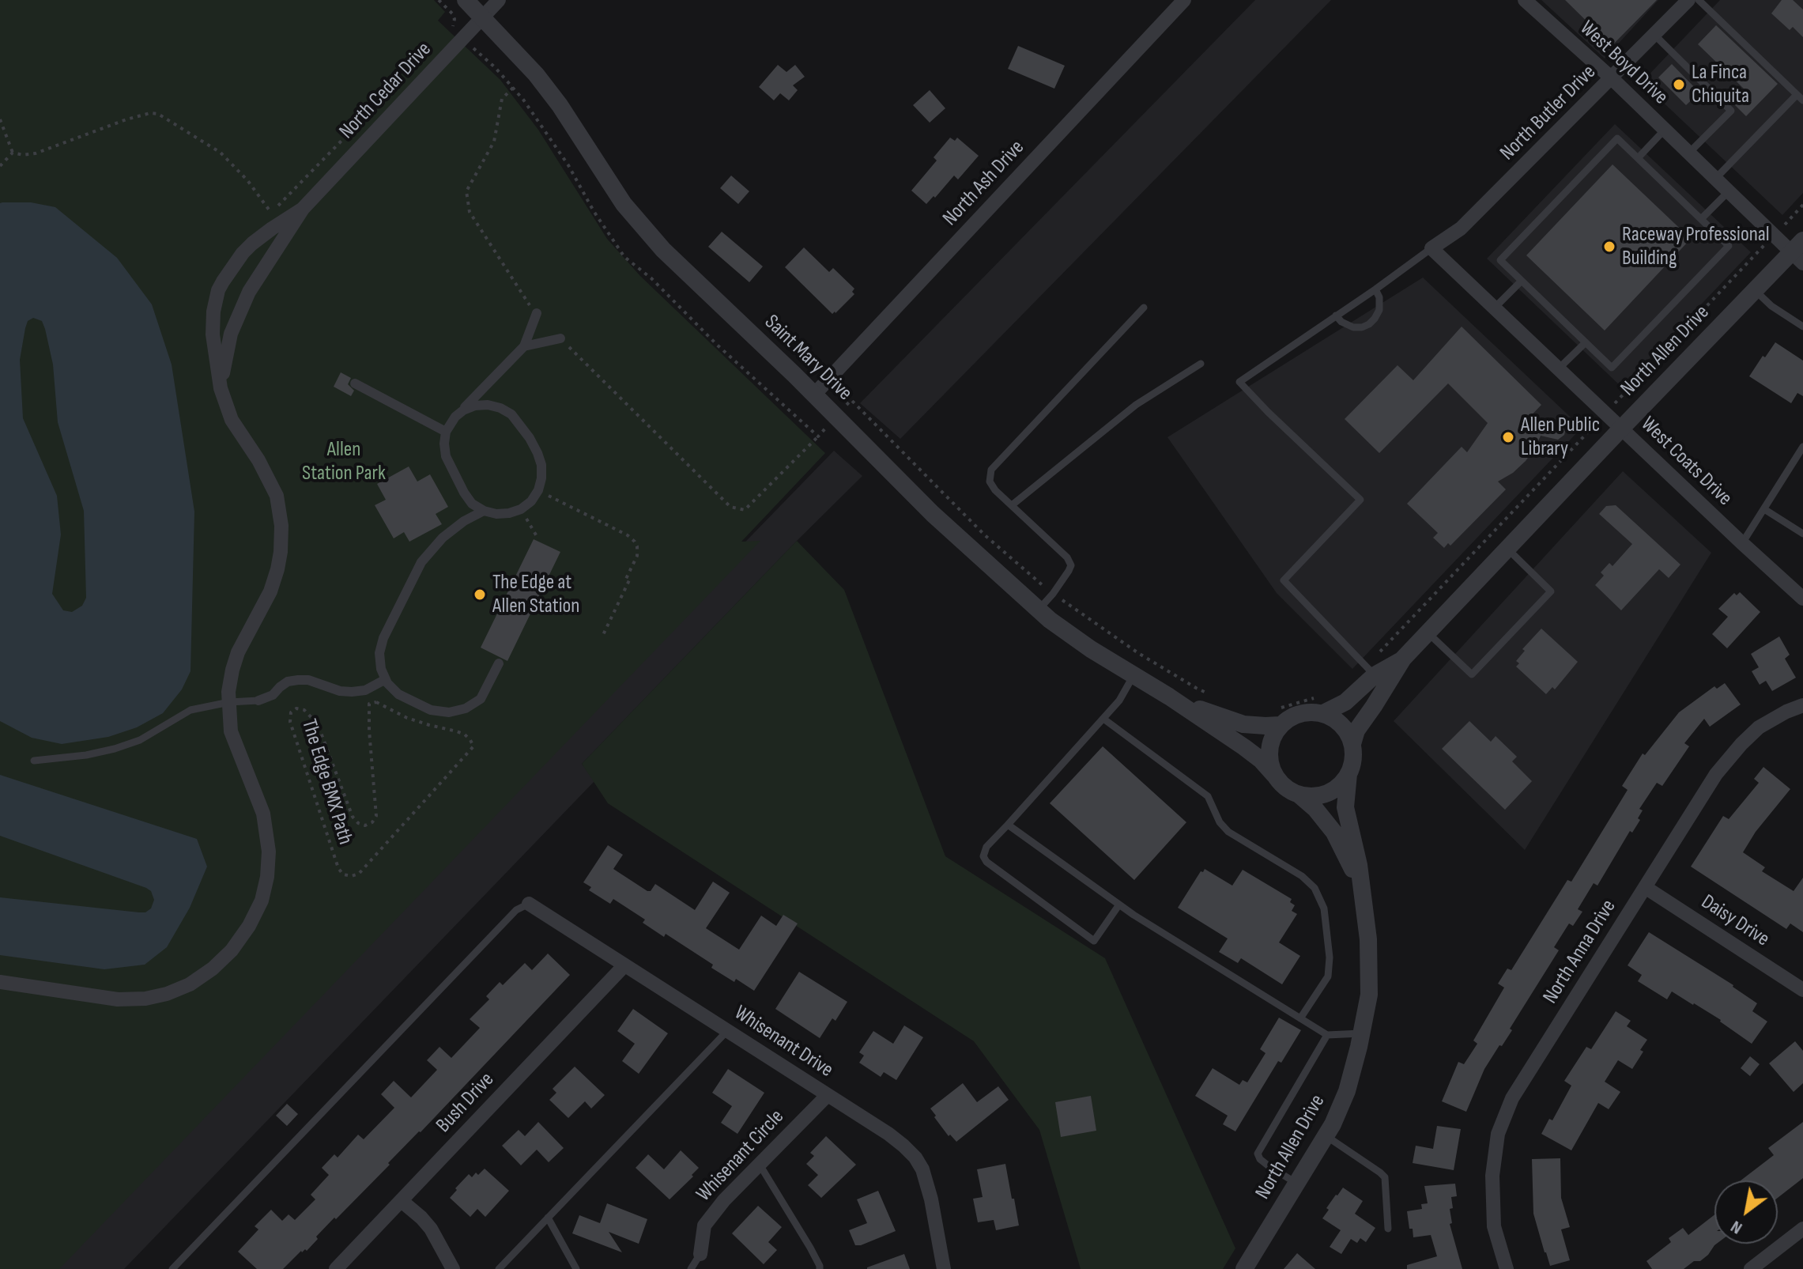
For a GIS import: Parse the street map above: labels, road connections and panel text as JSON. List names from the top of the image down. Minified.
{"streets":{"street":["West Boyd Drive","North Cedar Drive","North Butler Drive","North Ash Drive","North Allen Drive","Saint Mary Drive","West Coats Drive","Daisy Drive","North Anna Drive","Whisenant Drive","Bush Drive","Whisenant Circle"],"path":["The Edge BMX Path"]},"crossings":[["West Boyd Drive","North Butler Drive"],["West Boyd Drive","North Allen Drive"],["North Cedar Drive","Saint Mary Drive"],["North Butler Drive","West Coats Drive"],["North Ash Drive","Saint Mary Drive"],["North Allen Drive","Saint Mary Drive"],["North Allen Drive","West Coats Drive"],["Daisy Drive","North Anna Drive"],["Whisenant Drive","Bush Drive"],["Whisenant Drive","Whisenant Circle"]],"parks":["Allen Station Park"],"places":["La Finca Chiquita","Raceway Professional Building","Allen Public Library","The Edge at Allen Station"],"north":"bottom left"}
